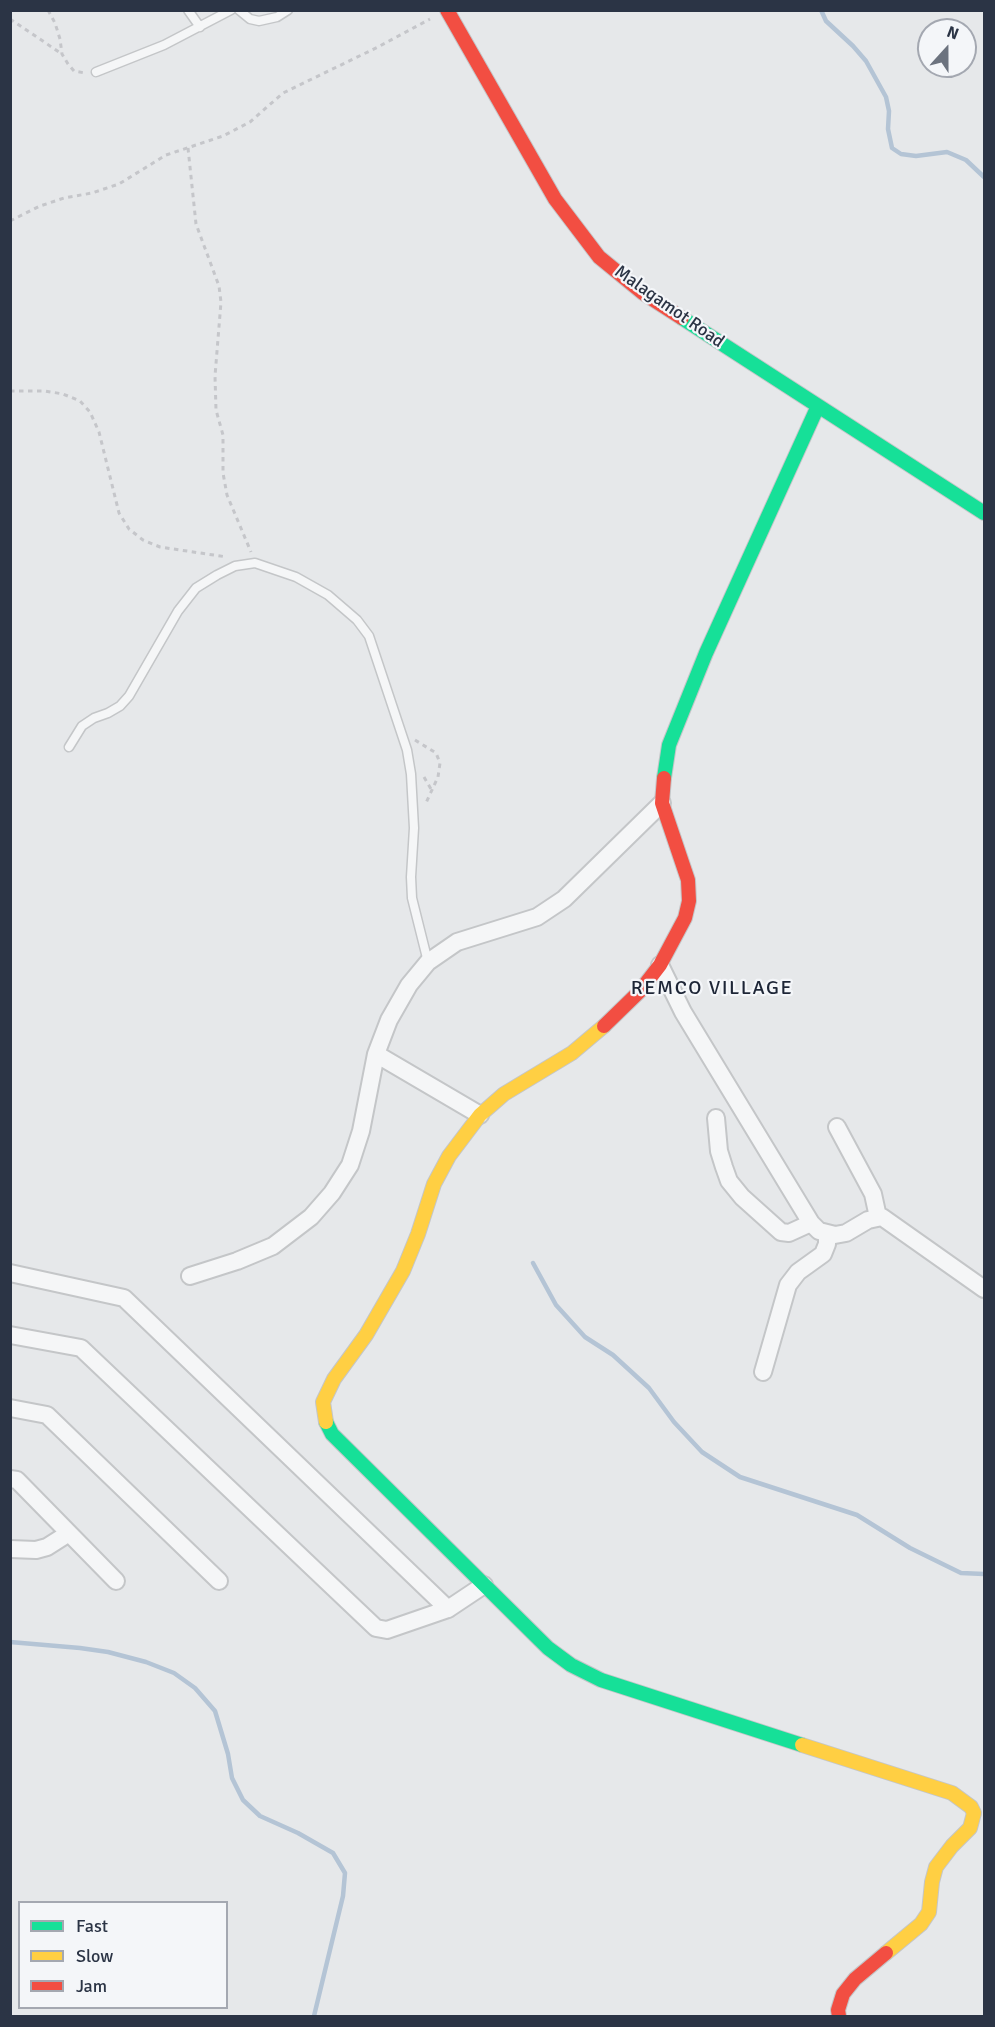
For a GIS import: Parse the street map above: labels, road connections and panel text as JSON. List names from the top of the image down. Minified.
{"streets":{"street":["Malagamot Road"]},"districts":["REMCO VILLAGE"],"legend":["Fast","Slow","Jam"],"north":"top"}
